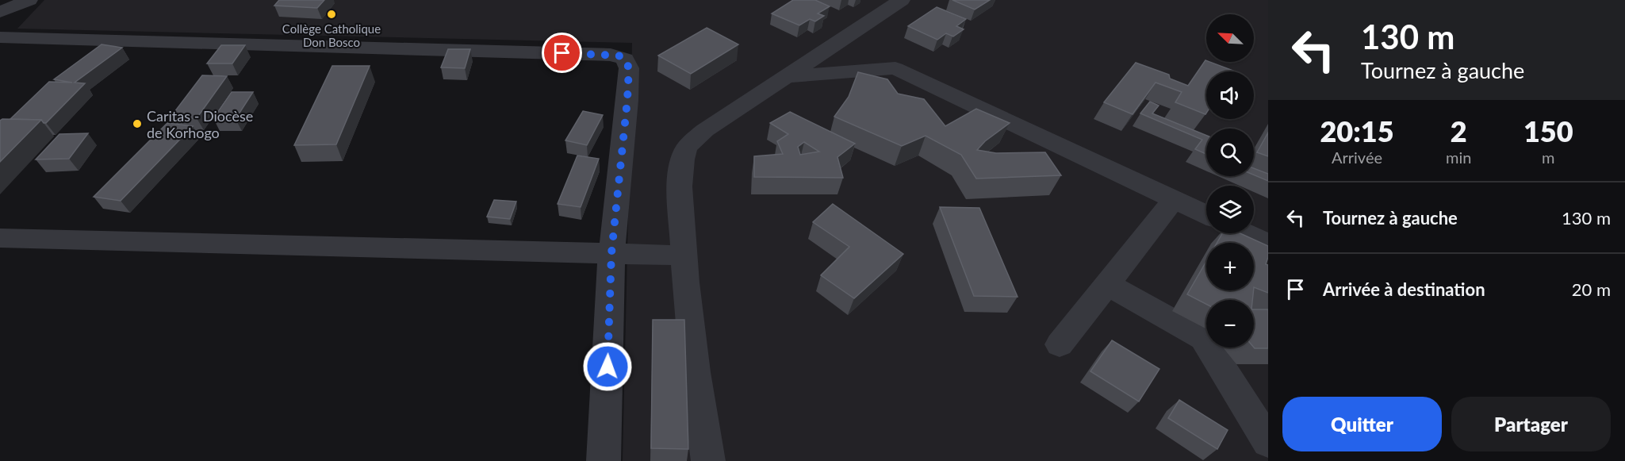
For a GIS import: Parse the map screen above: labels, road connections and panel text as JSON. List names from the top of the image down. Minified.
{"places":["Collège Catholique Don Bosco","Caritas - Diocèse de Korhogo"],"north":"top left","page":{"turn":["130 m","Tournez à gauche"],"map_buttons":["+","−"],"eta":["20:15","Arrivée","2","min","150","m"],"list":[{"name":"Tournez à gauche","value":"130 m"},{"name":"Arrivée à destination","value":"20 m"}],"buttons":["Quitter","Partager"]}}
